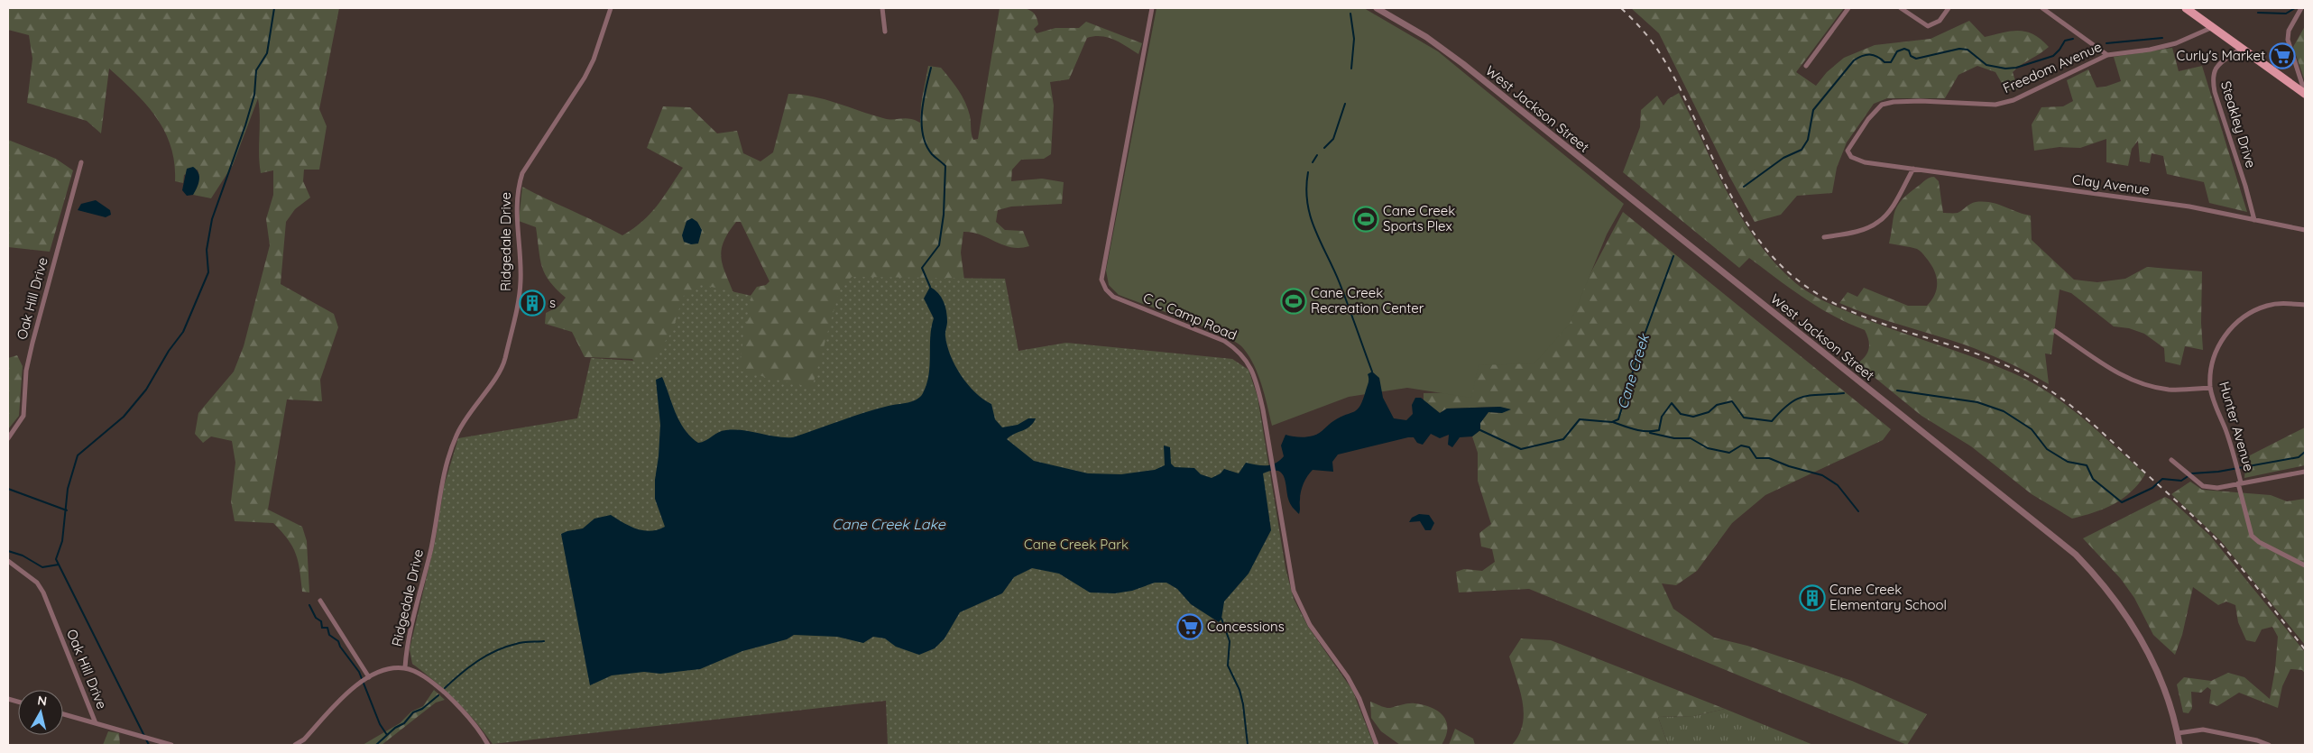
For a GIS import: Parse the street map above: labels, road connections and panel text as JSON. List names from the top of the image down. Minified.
{"streets":{"street":["Freedom Avenue","West Jackson Street","Steakley Drive","Clay Avenue","Ridgedale Drive","Oak Hill Drive","C C Camp Road","Hunter Avenue"]},"crossings":[["Freedom Avenue","Clay Avenue"],["Steakley Drive","Clay Avenue"]],"water":["Cane Creek","Cane Creek Lake"],"parks":["Cane Creek Park"],"places":{"supermarket":["Curly's Market","Concessions"],"sports":["Cane Creek Sports Plex","Cane Creek Recreation Center"],"building":["s","Cane Creek Elementary School"]},"north":"top"}
